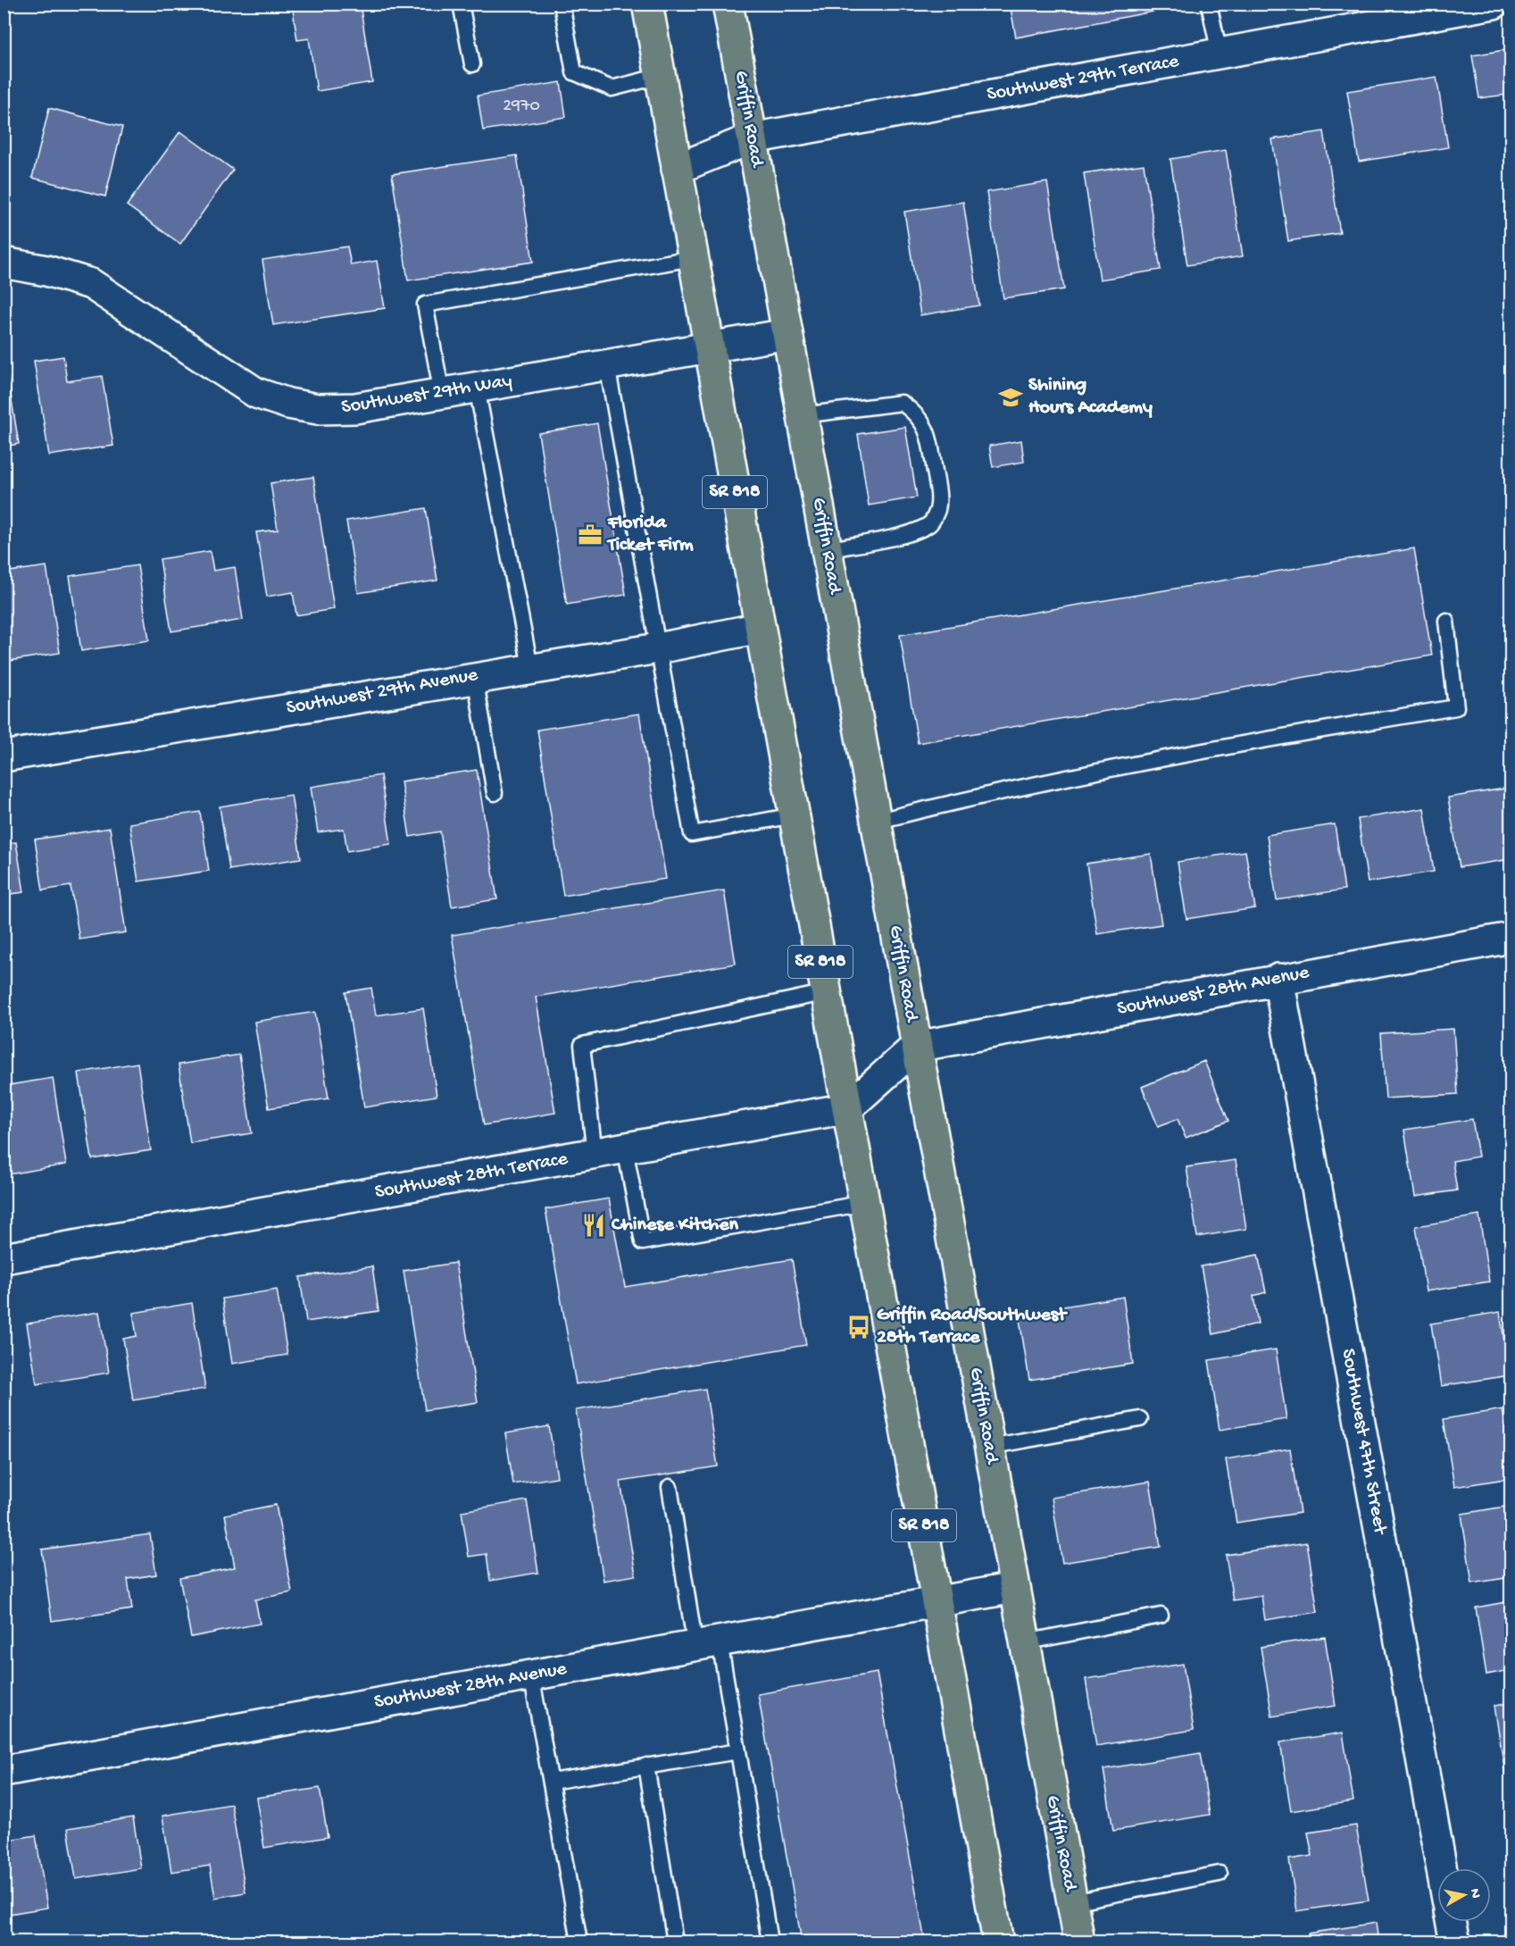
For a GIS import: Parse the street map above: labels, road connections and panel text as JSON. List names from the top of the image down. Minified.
{"streets":{"main road":["Griffin Road","SR 818"],"street":["Southwest 29th Terrace","Southwest 29th Way","Southwest 29th Avenue","Southwest 28th Avenue","Southwest 28th Terrace","Southwest 47th Street"]},"crossings":[["Southwest 29th Terrace","Griffin Road"],["Southwest 29th Terrace","SR 818"],["Griffin Road","Southwest 29th Way"],["Griffin Road","Southwest 28th Avenue"],["Southwest 29th Way","SR 818"],["SR 818","Southwest 29th Avenue"],["SR 818","Southwest 28th Avenue"],["SR 818","Southwest 28th Terrace"],["Southwest 28th Avenue","Southwest 47th Street"]],"places":{"school or university":["Shining Hours Academy"],"office":["Florida Ticket Firm"],"restaurant":["Chinese Kitchen"],"bus stop":["Griffin Road/Southwest 28th Terrace"]},"house_numbers":["2970"],"north":"right"}
